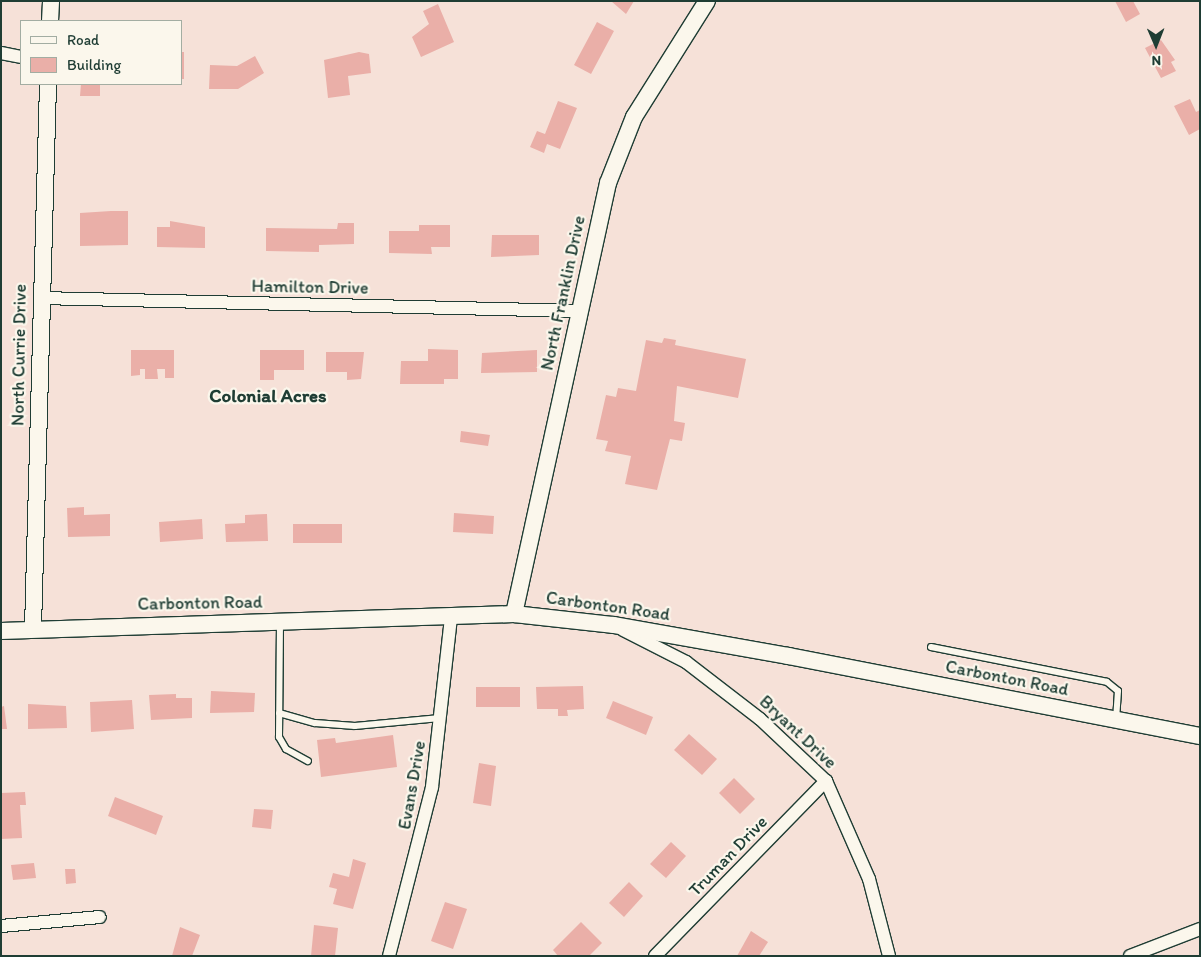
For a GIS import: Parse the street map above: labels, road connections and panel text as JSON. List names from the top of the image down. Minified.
{"streets":{"street":["Hamilton Drive","North Franklin Drive","North Currie Drive","Carbonton Road","Bryant Drive","Evans Drive","Truman Drive"]},"crossings":[["Hamilton Drive","North Franklin Drive"],["Hamilton Drive","North Currie Drive"],["North Franklin Drive","Carbonton Road"],["North Currie Drive","Carbonton Road"],["Carbonton Road","Bryant Drive"],["Carbonton Road","Evans Drive"],["Bryant Drive","Truman Drive"]],"districts":["Colonial Acres"],"legend":["Road","Building"],"north":"bottom"}
